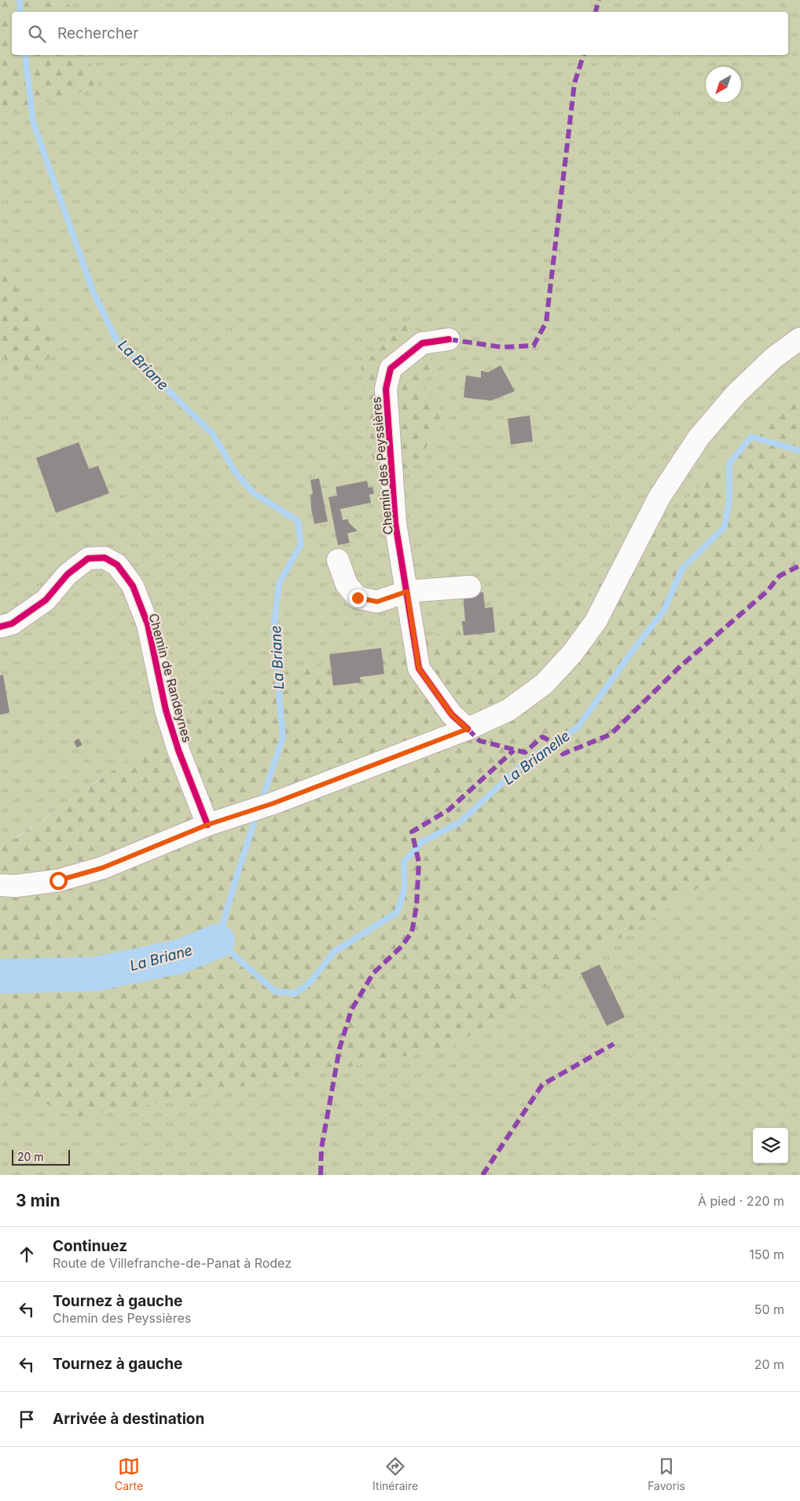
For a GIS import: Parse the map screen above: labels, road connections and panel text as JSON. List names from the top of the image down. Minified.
{"streets":{"main road":["Chemin des Peyssières","Chemin de Randeynes"]},"water":["La Briane","La Brianelle"],"scale_bar":"20 m","north":"bottom left","page":{"search":"Rechercher","scale":"20 m","heading":["3 min","À pied · 220 m"],"list":[["Continuez","Route de Villefranche-de-Panat à Rodez","150 m"],["Tournez à gauche","Chemin des Peyssières","50 m"],["Tournez à gauche","20 m"],"Arrivée à destination"],"nav":["Carte","Itinéraire","Favoris"]}}
